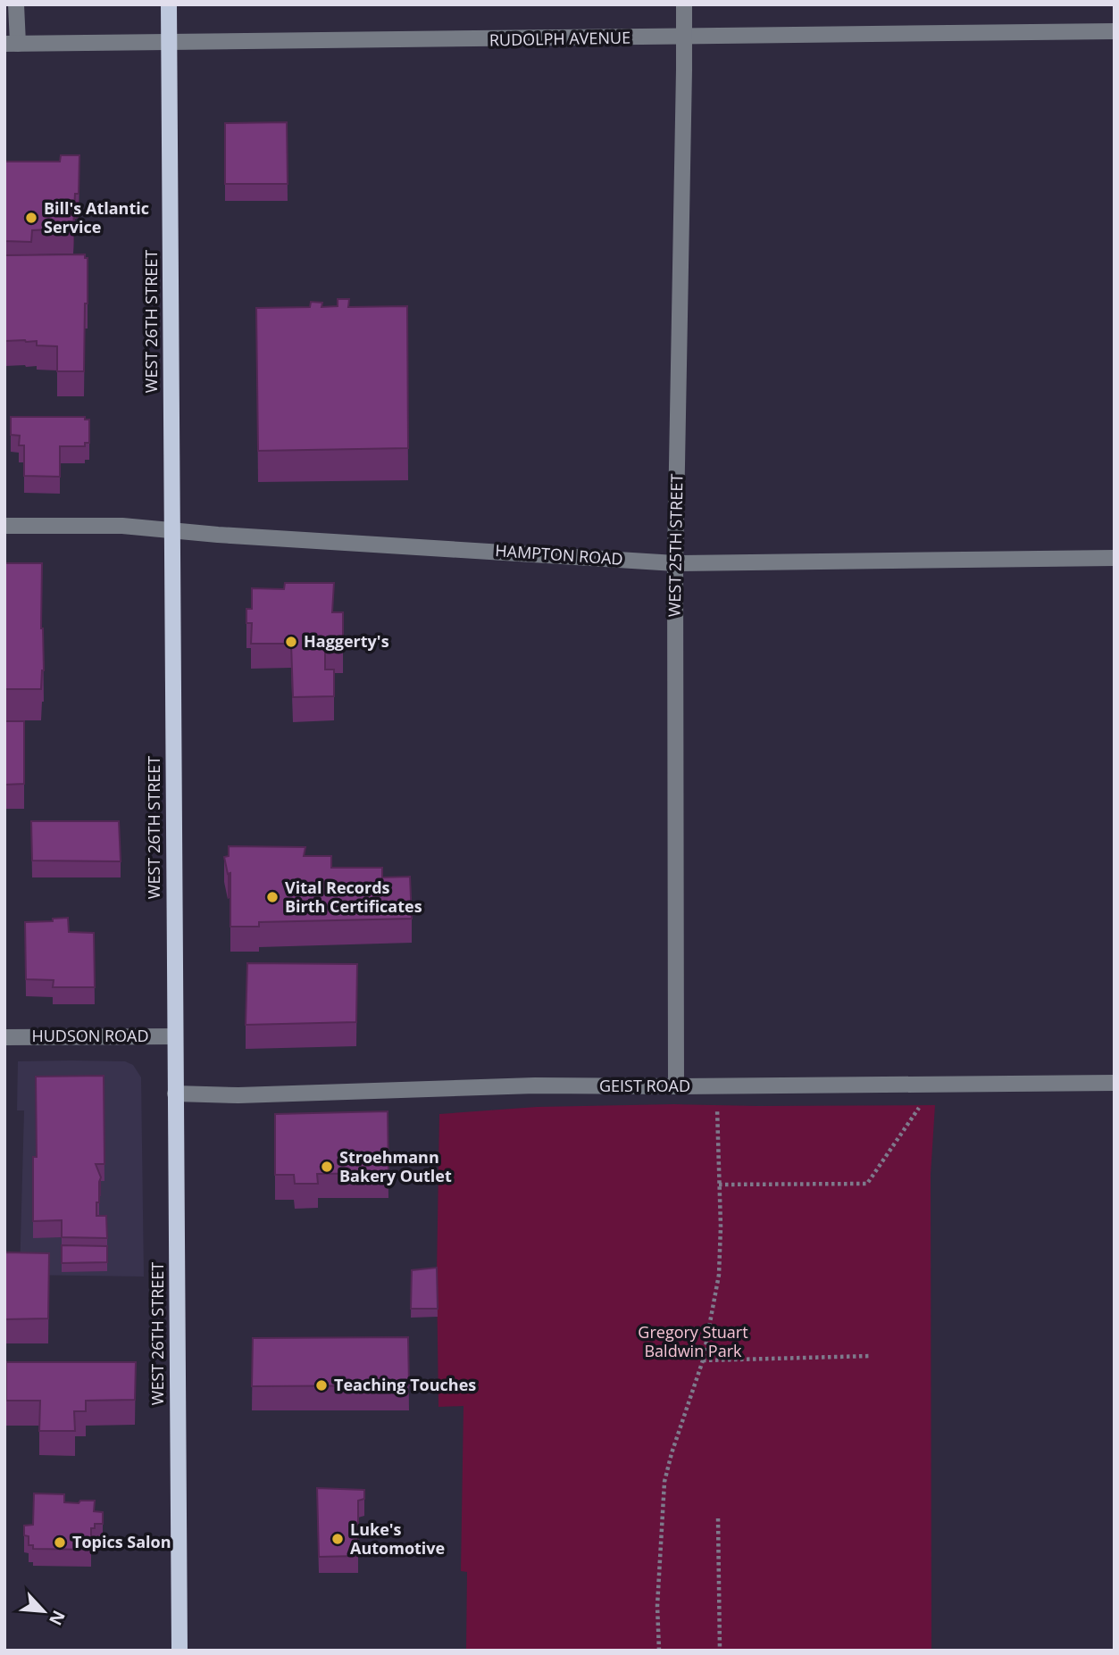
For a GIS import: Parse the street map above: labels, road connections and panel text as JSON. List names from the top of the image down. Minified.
{"streets":{"main road":["WEST 26TH STREET"],"street":["RUDOLPH AVENUE","WEST 25TH STREET","HAMPTON ROAD","HUDSON ROAD","GEIST ROAD"]},"crossings":[["RUDOLPH AVENUE","WEST 26TH STREET"],["RUDOLPH AVENUE","WEST 25TH STREET"],["WEST 26TH STREET","HAMPTON ROAD"],["WEST 26TH STREET","HUDSON ROAD"],["WEST 26TH STREET","GEIST ROAD"],["WEST 25TH STREET","HAMPTON ROAD"],["WEST 25TH STREET","GEIST ROAD"]],"parks":["Gregory Stuart Baldwin Park"],"places":["Bill's Atlantic Service","Haggerty's","Vital Records Birth Certificates","Stroehmann Bakery Outlet","Teaching Touches","Luke's Automotive","Topics Salon"],"north":"bottom right"}
